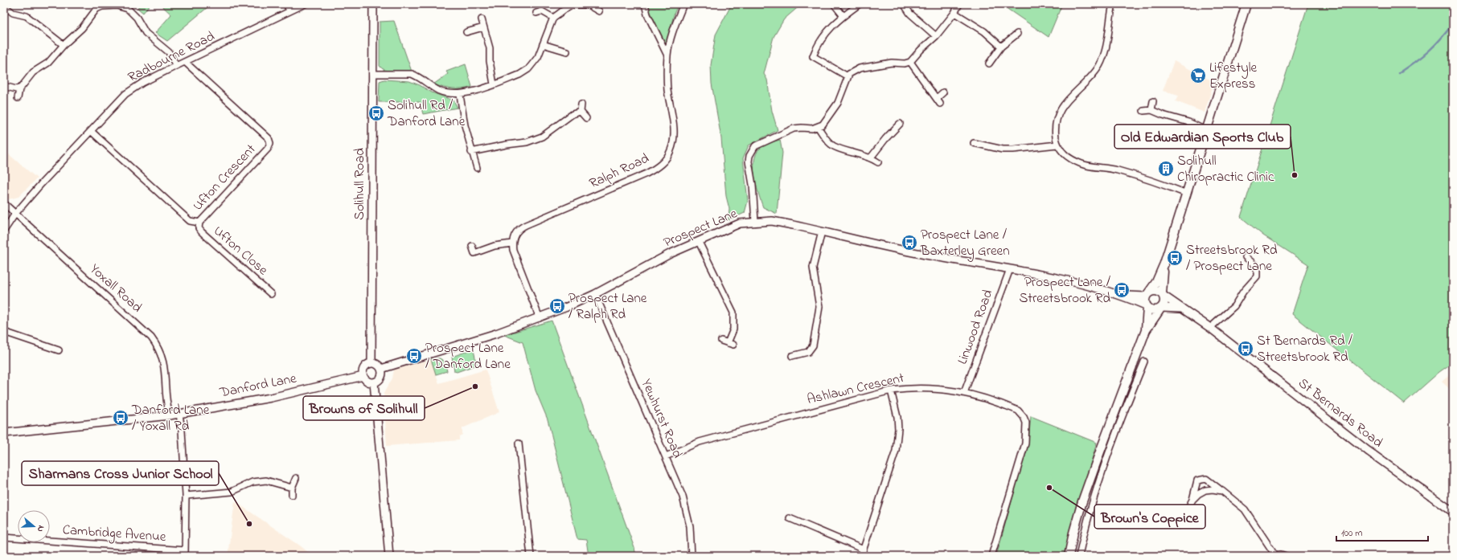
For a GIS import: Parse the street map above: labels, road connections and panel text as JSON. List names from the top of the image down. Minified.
{"streets":{"street":["Radbourne Road","Ralph Road","Ufton Crescent","Solihull Road","Prospect Lane","Ufton Close","Yoxall Road","Linwood Road","Danford Lane","Ashlawn Crescent","St Bernards Road","Yewhurst Road","Cambridge Avenue"]},"crossings":[["Radbourne Road","Ufton Crescent"],["Radbourne Road","Yoxall Road"],["Ufton Crescent","Ufton Close"],["Solihull Road","Prospect Lane"],["Solihull Road","Danford Lane"],["Prospect Lane","Linwood Road"],["Prospect Lane","Danford Lane"],["Prospect Lane","St Bernards Road"],["Prospect Lane","Yewhurst Road"],["Yoxall Road","Danford Lane"],["Linwood Road","Ashlawn Crescent"],["Ashlawn Crescent","Yewhurst Road"]],"places":{"supermarket":["Lifestyle Express"],"bus stop":["Solihull Rd / Danford Lane","Prospect Lane / Baxterley Green","Streetsbrook Rd / Prospect Lane","Prospect Lane / Streetsbrook Rd","Prospect Lane / Ralph Rd","St Bernards Rd / Streetsbrook Rd","Prospect Lane / Danford Lane","Danford Lane / Yoxall Rd"],"building":["Solihull Chiropractic Clinic"],"other":["Old Edwardian Sports Club","Browns of Solihull","Brown's Coppice","Sharmans Cross Junior School"]},"scale_bar":"100 m","north":"right"}
